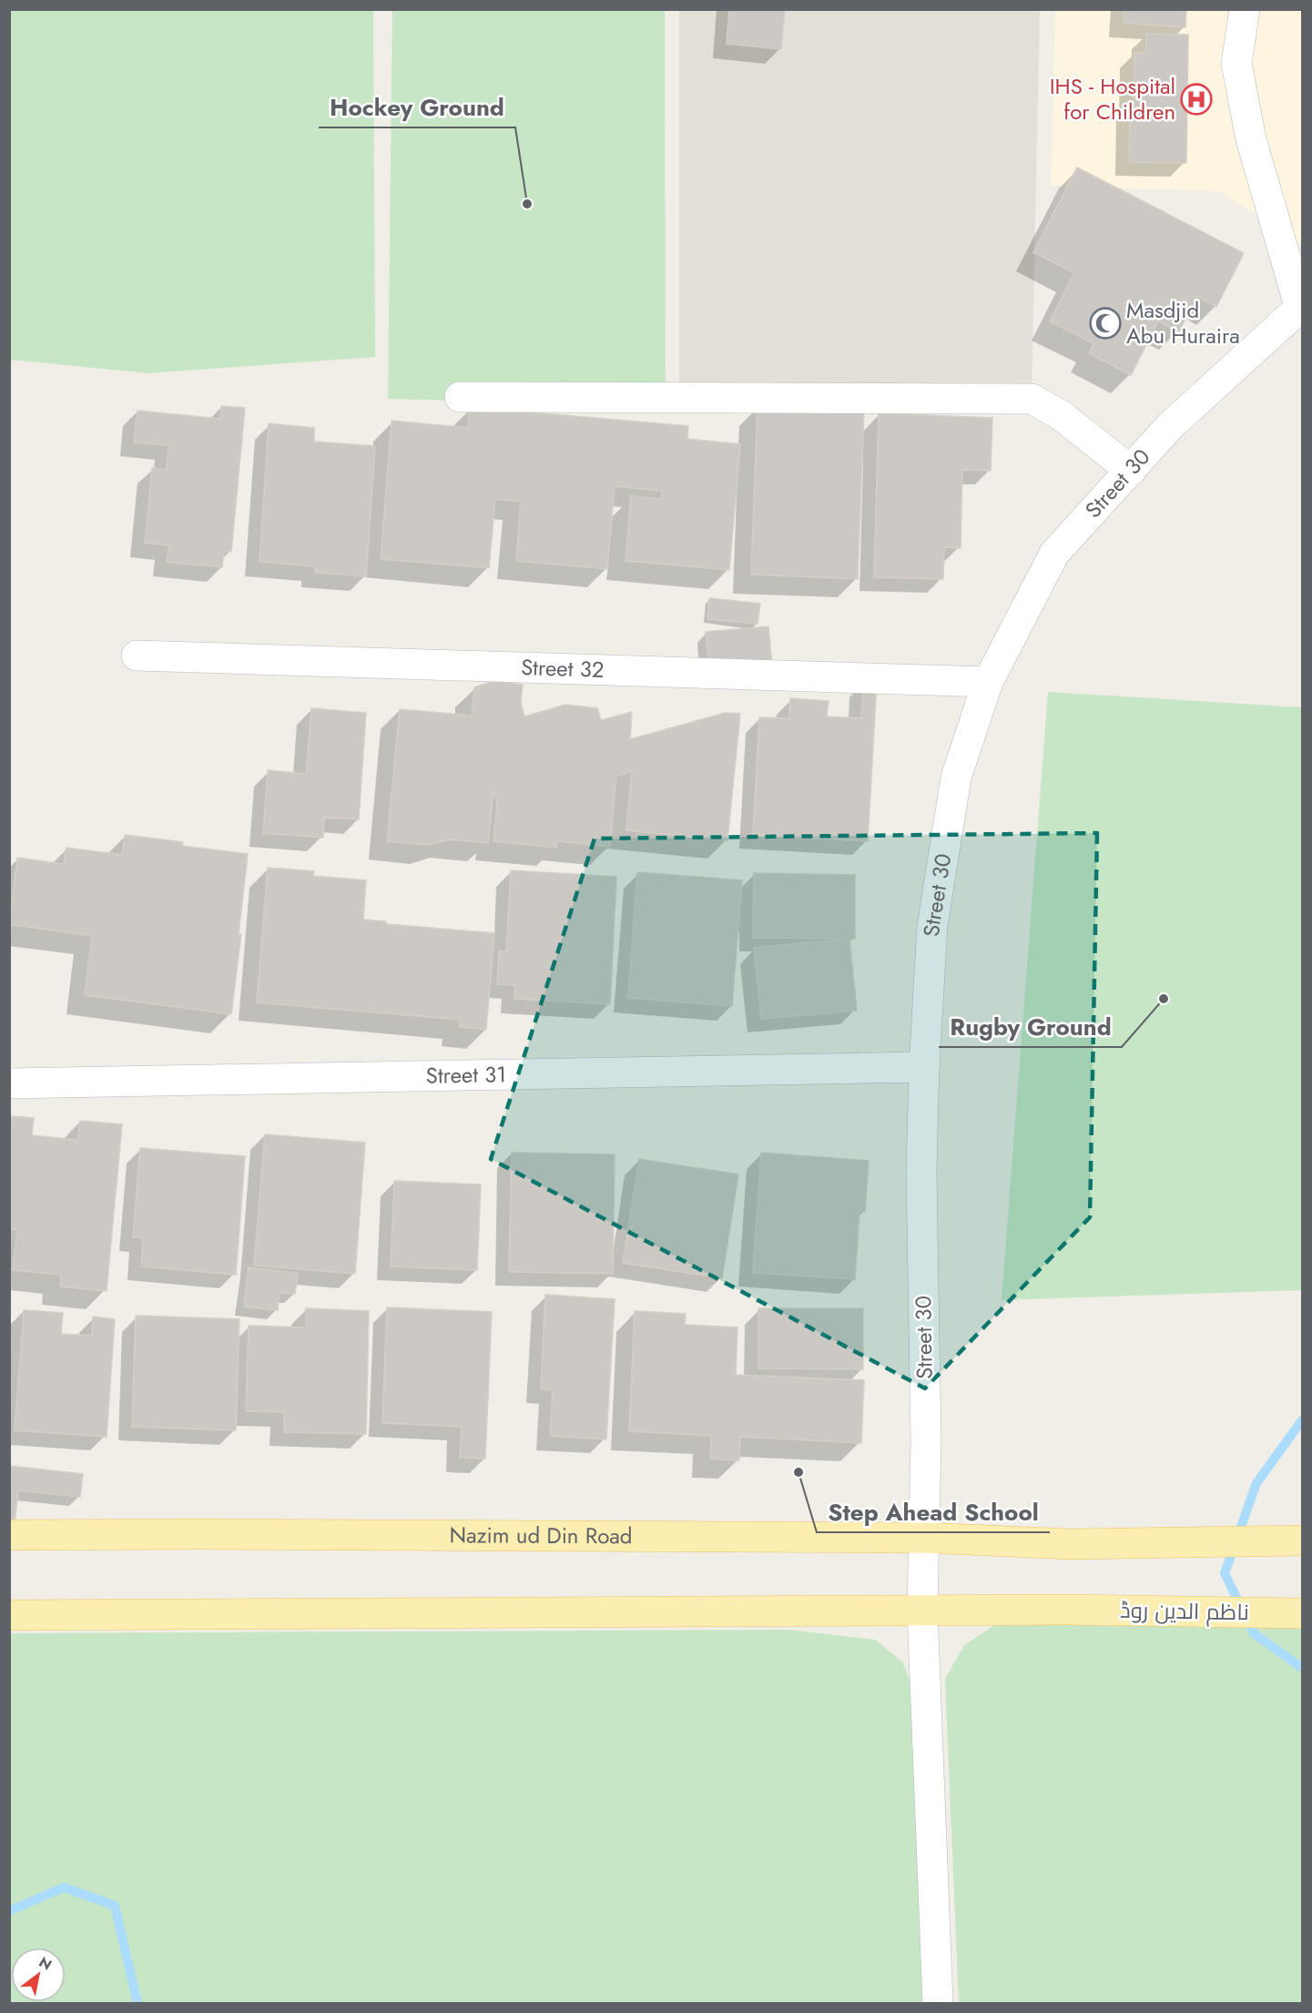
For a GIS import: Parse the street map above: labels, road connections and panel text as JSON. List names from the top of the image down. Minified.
{"streets":{"main road":["Nazim ud Din Road","ناظم الدین روڈ"],"street":["Street 30","Street 32","Street 31"]},"crossings":[["Street 30","Street 32"],["Street 30","Street 31"],["Street 30","Nazim ud Din Road"],["Street 30","ناظم الدین روڈ"]],"places":{"hospital":["IHS - Hospital for Children"],"other":["Hockey Ground","Rugby Ground","Step Ahead School"],"mosque":["Masdjid Abu Huraira"]},"north":"top right"}
